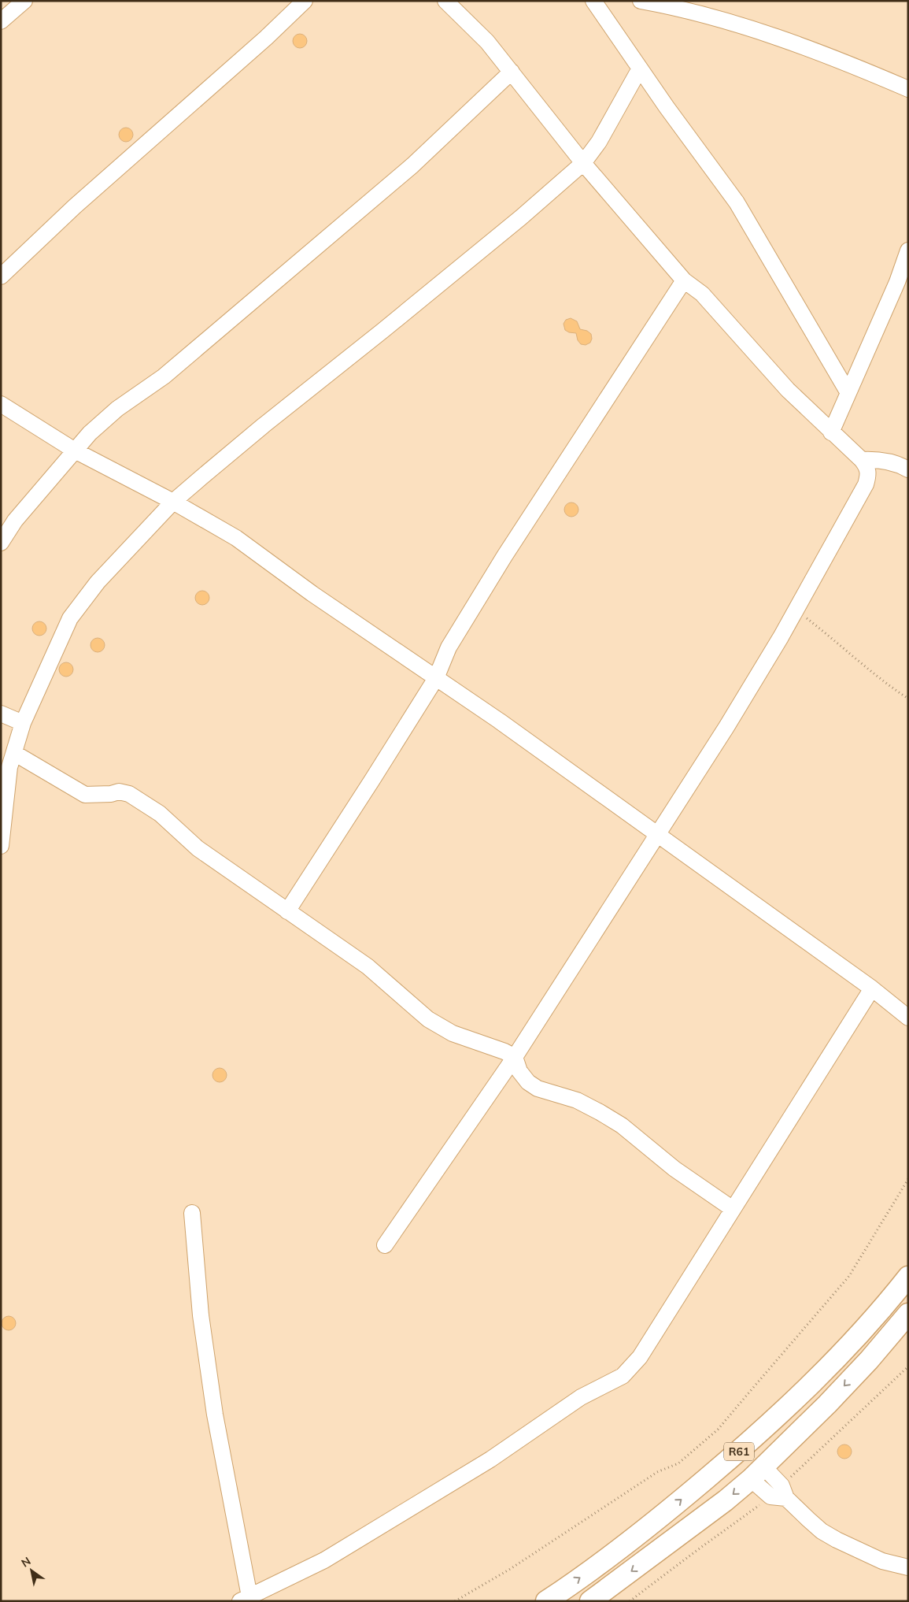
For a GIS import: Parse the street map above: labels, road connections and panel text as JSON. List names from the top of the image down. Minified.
{"streets":{"main road":["R61"]},"north":"top left"}
